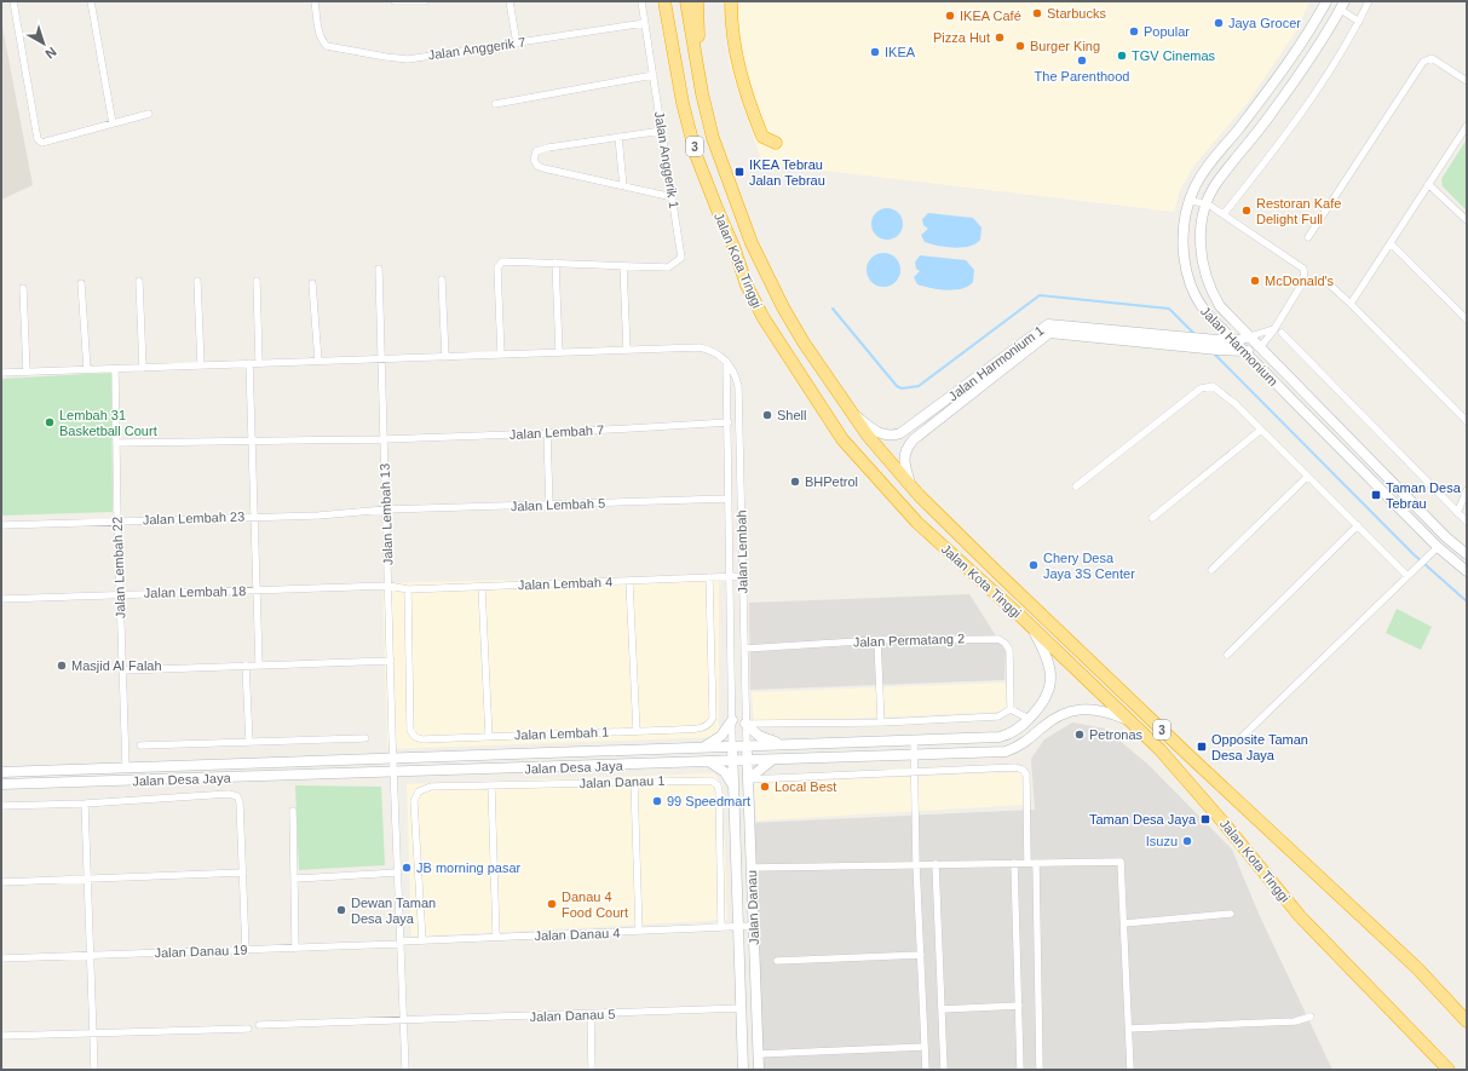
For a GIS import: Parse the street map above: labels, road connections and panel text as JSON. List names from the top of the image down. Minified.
{"streets":{"highway":["3","Jalan Kota Tinggi"],"main road":["Jalan Harmonium","Jalan Harmonium 1","Jalan Desa Jaya","Jalan Danau"],"street":["Jalan Anggerik 7","Jalan Anggerik 1","Jalan Lembah 7","Jalan Lembah 5","Jalan Lembah 13","Jalan Lembah 23","Jalan Lembah","Jalan Lembah 22","Jalan Lembah 4","Jalan Lembah 18","Jalan Permatang 2","Jalan Lembah 1","Jalan Danau 1","Jalan Danau 4","Jalan Danau 19","Jalan Danau 5"]},"crossings":[["Jalan Anggerik 7","Jalan Anggerik 1"],["Jalan Kota Tinggi","Jalan Harmonium 1"],["Jalan Kota Tinggi","Jalan Desa Jaya"],["Jalan Harmonium","Jalan Harmonium 1"],["Jalan Lembah 7","Jalan Lembah 13"],["Jalan Lembah 7","Jalan Lembah"],["Jalan Lembah 7","Jalan Lembah 22"],["Jalan Lembah 5","Jalan Lembah 13"],["Jalan Lembah 5","Jalan Lembah 23"],["Jalan Lembah 5","Jalan Lembah"],["Jalan Lembah 13","Jalan Lembah 23"],["Jalan Lembah 13","Jalan Lembah 4"],["Jalan Lembah 13","Jalan Lembah 18"],["Jalan Lembah 13","Jalan Desa Jaya"],["Jalan Lembah 13","Jalan Danau 4"],["Jalan Lembah 13","Jalan Danau 19"],["Jalan Lembah 13","Jalan Danau 5"],["Jalan Lembah 23","Jalan Lembah 22"],["Jalan Lembah","Jalan Lembah 4"],["Jalan Lembah","Jalan Permatang 2"],["Jalan Lembah","Jalan Desa Jaya"],["Jalan Lembah","Jalan Danau"],["Jalan Lembah 22","Jalan Lembah 18"],["Jalan Lembah 22","Jalan Desa Jaya"],["Jalan Lembah 4","Jalan Lembah 18"],["Jalan Lembah 4","Jalan Lembah 1"],["Jalan Desa Jaya","Jalan Danau"],["Jalan Danau 1","Jalan Danau 4"],["Jalan Danau","Jalan Danau 4"],["Jalan Danau","Jalan Danau 5"],["Jalan Danau 4","Jalan Danau 19"]],"places":{"other":["Starbucks","IKEA Café","Jaya Grocer","Popular","Pizza Hut","Burger King","IKEA","TGV Cinemas","The Parenthood","Restoran Kafe Delight Full","McDonald's","Shell","Lembah 31 Basketball Court","BHPetrol","Chery Desa Jaya 3S Center","Masjid Al Falah","Petronas","Local Best","99 Speedmart","Isuzu","JB morning pasar","Danau 4 Food Court","Dewan Taman Desa Jaya"],"transit":["IKEA Tebrau Jalan Tebrau","Taman Desa Tebrau","Opposite Taman Desa Jaya","Taman Desa Jaya"]},"north":"bottom right"}
